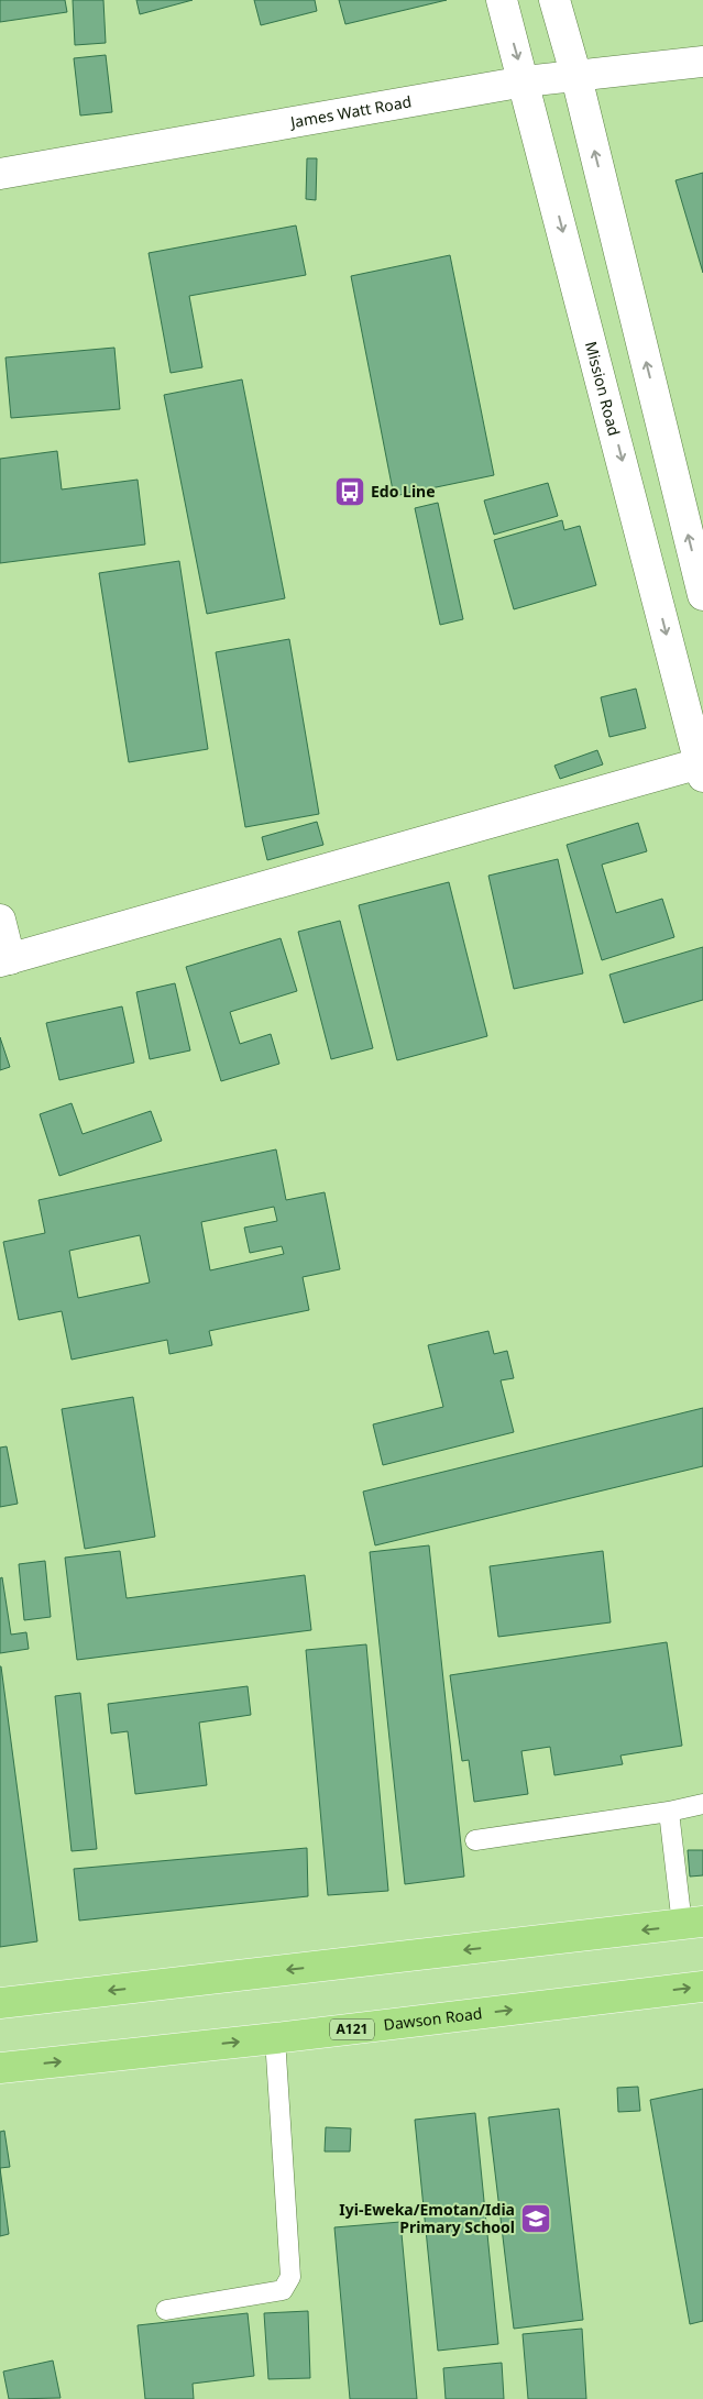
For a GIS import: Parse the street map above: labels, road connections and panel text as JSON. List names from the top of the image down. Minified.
{"streets":{"highway":["Dawson Road","A121"],"street":["James Watt Road","Mission Road"]},"crossings":[["James Watt Road","Mission Road"]],"places":{"bus stop":["Edo Line"],"school or university":["Iyi-Eweka/Emotan/Idia Primary School"]}}
